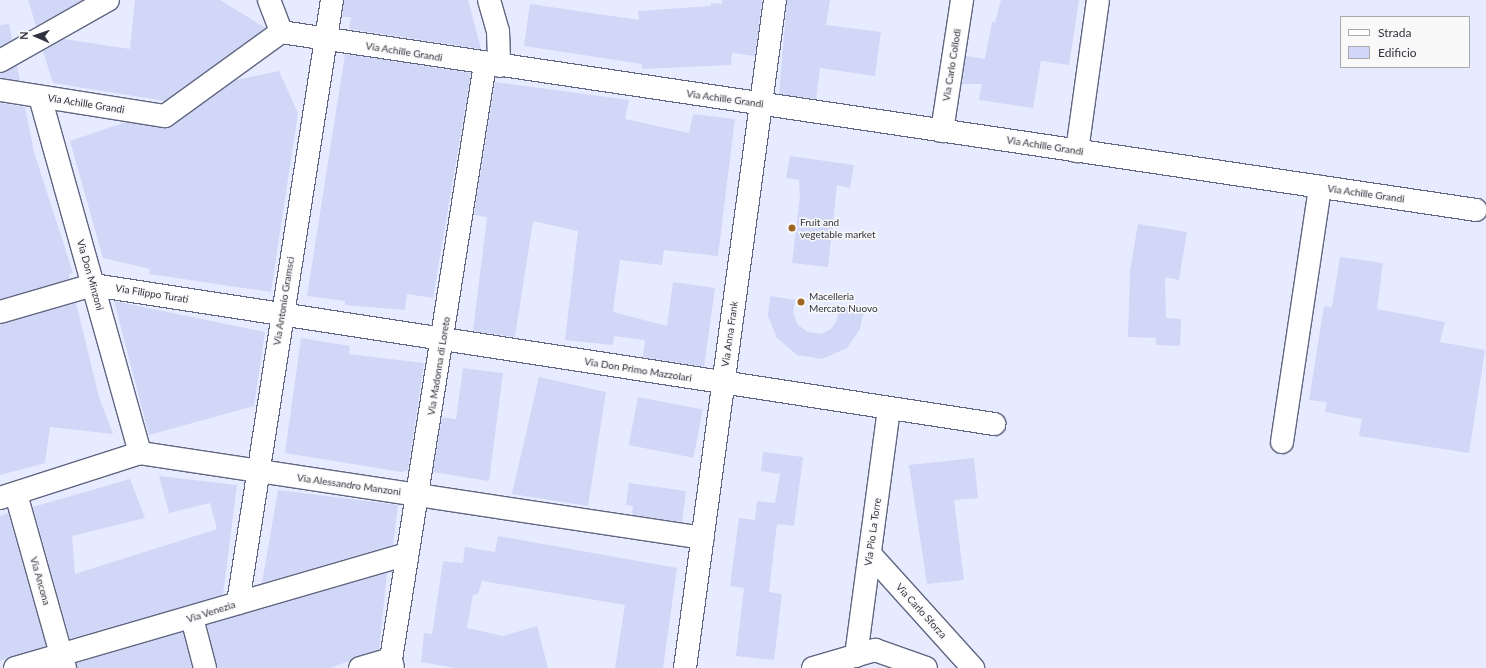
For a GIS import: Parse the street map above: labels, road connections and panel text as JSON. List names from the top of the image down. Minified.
{"streets":{"street":["Via Achille Grandi","Via Carlo Collodi","Via Don Minzoni","Via Filippo Turati","Via Antonio Gramsci","Via Anna Frank","Via Madonna di Loreto","Via Don Primo Mazzolari","Via Alessandro Manzoni","Via Pio La Torre","Via Ancona","Via Carlo Sforza","Via Venezia"]},"crossings":[["Via Achille Grandi","Via Carlo Collodi"],["Via Achille Grandi","Via Don Minzoni"],["Via Achille Grandi","Via Antonio Gramsci"],["Via Achille Grandi","Via Anna Frank"],["Via Achille Grandi","Via Madonna di Loreto"],["Via Don Minzoni","Via Filippo Turati"],["Via Don Minzoni","Via Alessandro Manzoni"],["Via Filippo Turati","Via Antonio Gramsci"],["Via Filippo Turati","Via Don Primo Mazzolari"],["Via Antonio Gramsci","Via Don Primo Mazzolari"],["Via Antonio Gramsci","Via Alessandro Manzoni"],["Via Antonio Gramsci","Via Venezia"],["Via Anna Frank","Via Don Primo Mazzolari"],["Via Anna Frank","Via Alessandro Manzoni"],["Via Madonna di Loreto","Via Don Primo Mazzolari"],["Via Madonna di Loreto","Via Alessandro Manzoni"],["Via Madonna di Loreto","Via Venezia"],["Via Don Primo Mazzolari","Via Pio La Torre"],["Via Alessandro Manzoni","Via Ancona"],["Via Pio La Torre","Via Carlo Sforza"],["Via Ancona","Via Venezia"]],"places":["Fruit and vegetable market","Macelleria Mercato Nuovo"],"legend":["Strada","Edificio"],"north":"left"}
